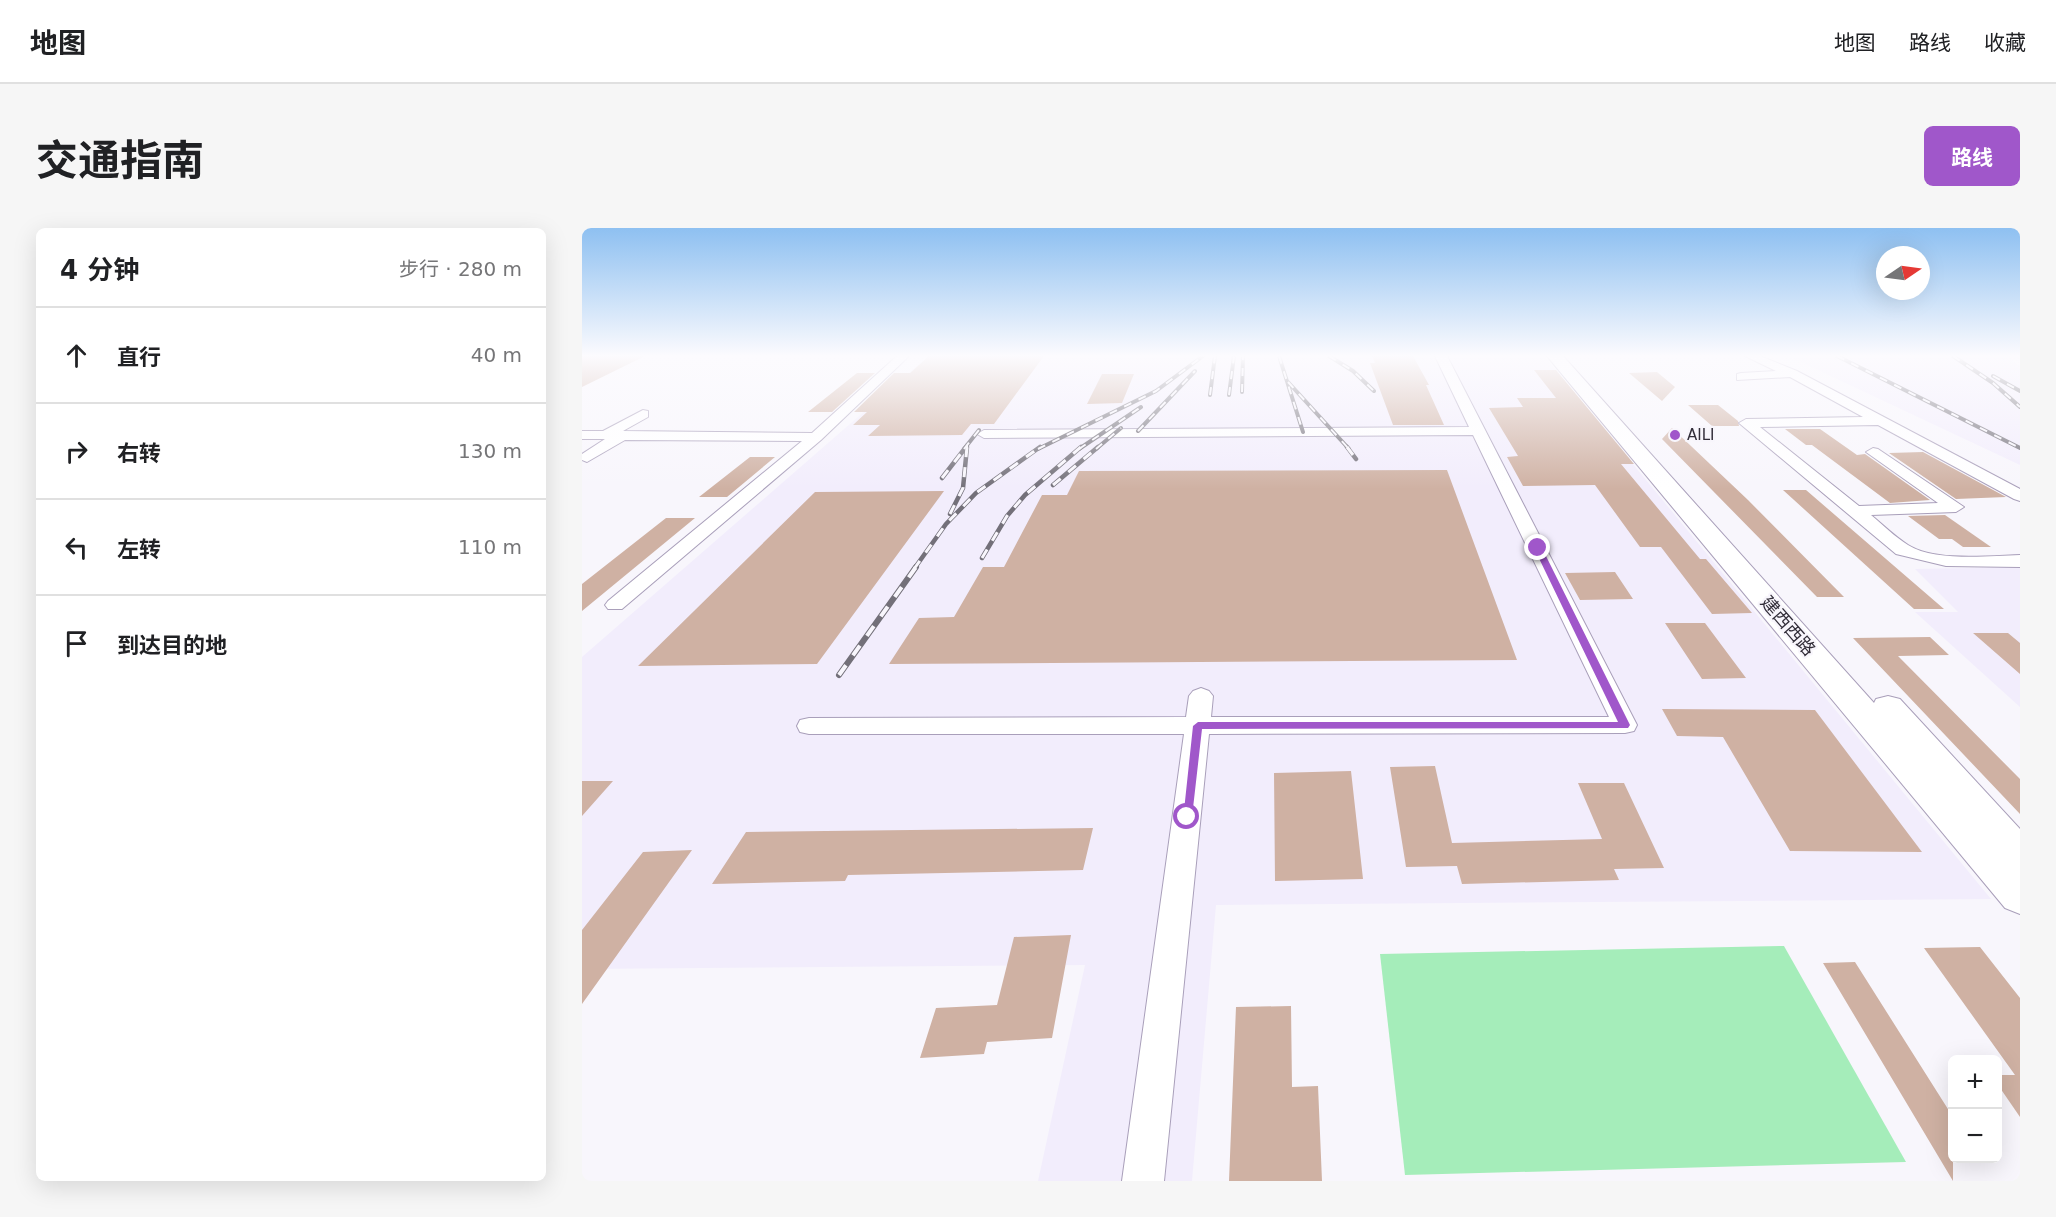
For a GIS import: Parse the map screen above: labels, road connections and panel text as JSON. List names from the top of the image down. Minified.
{"streets":{"highway":["建西西路"]},"places":["AILI"],"north":"right","page":{"header":"地图","nav":["地图","路线","收藏"],"title":"交通指南","buttons":"路线","heading":["4 分钟","步行 · 280 m"],"list":[["直行","40 m"],["右转","130 m"],["左转","110 m"],"到达目的地"],"map_buttons":["+","−"]}}
